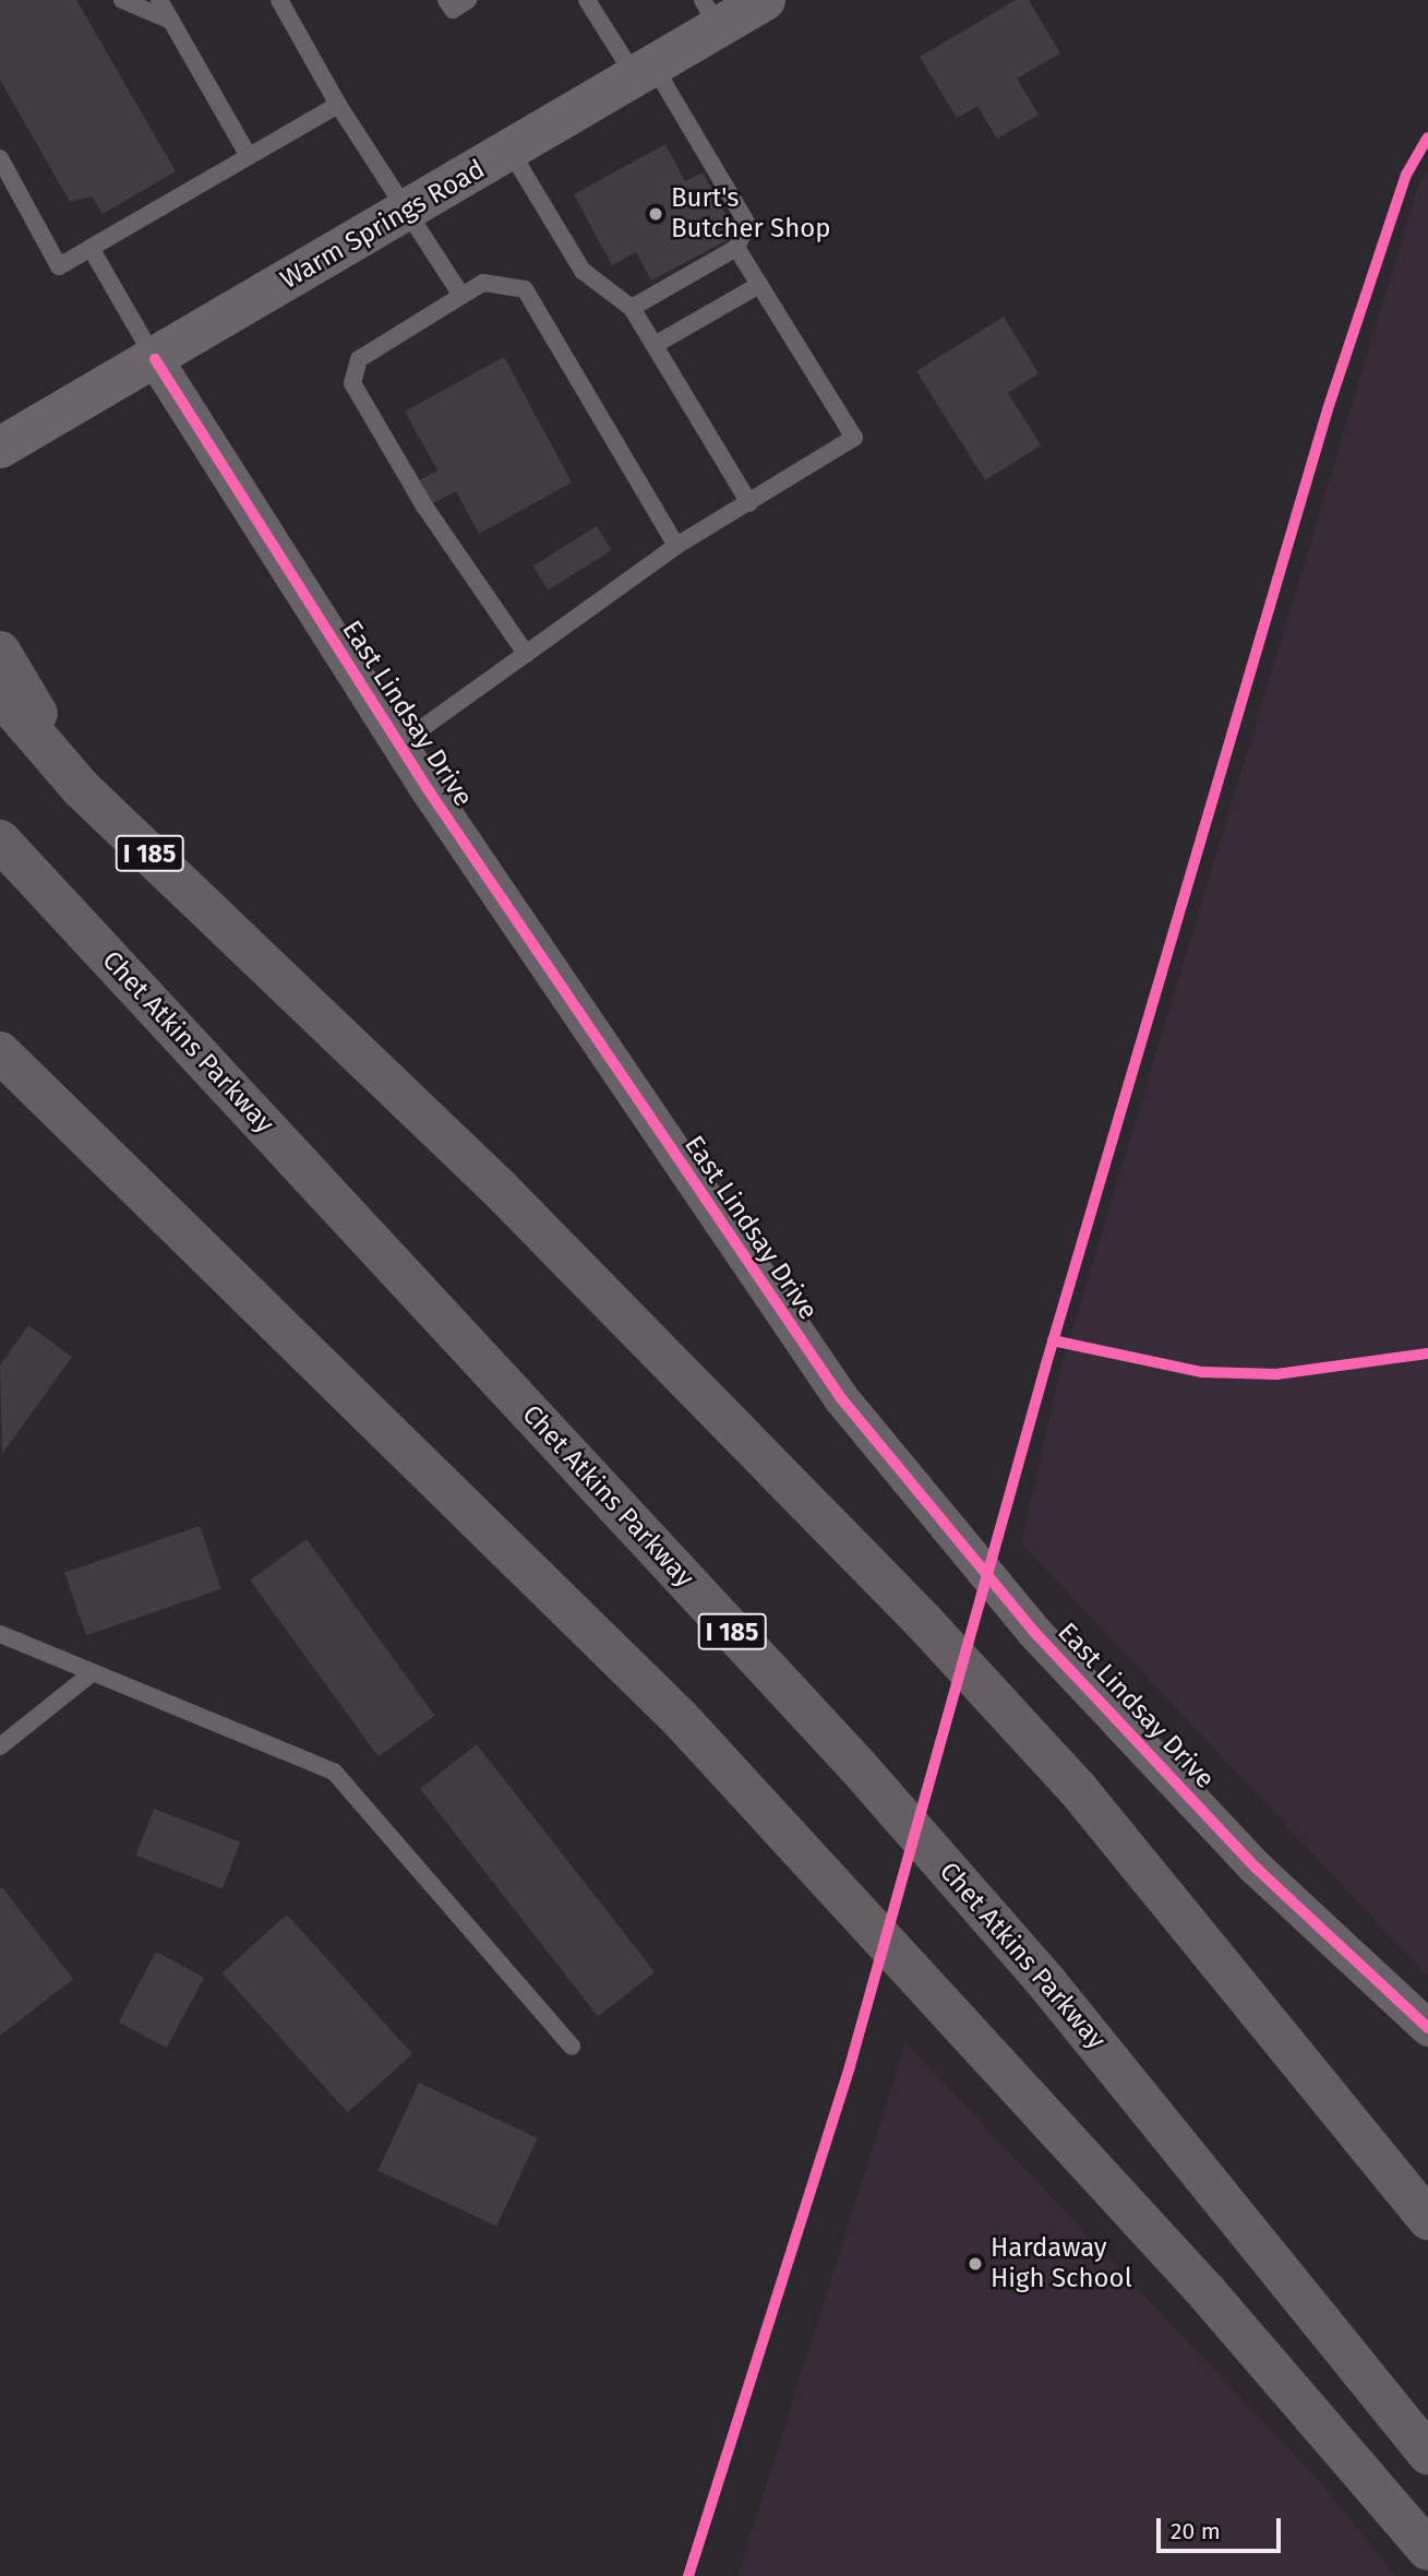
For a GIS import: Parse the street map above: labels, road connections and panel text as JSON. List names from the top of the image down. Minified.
{"streets":{"highway":["I 185","Chet Atkins Parkway"],"main road":["Warm Springs Road"],"street":["East Lindsay Drive"]},"crossings":[["Warm Springs Road","East Lindsay Drive"]],"places":["Burt's Butcher Shop","Hardaway High School"],"scale_bar":"20 m"}
